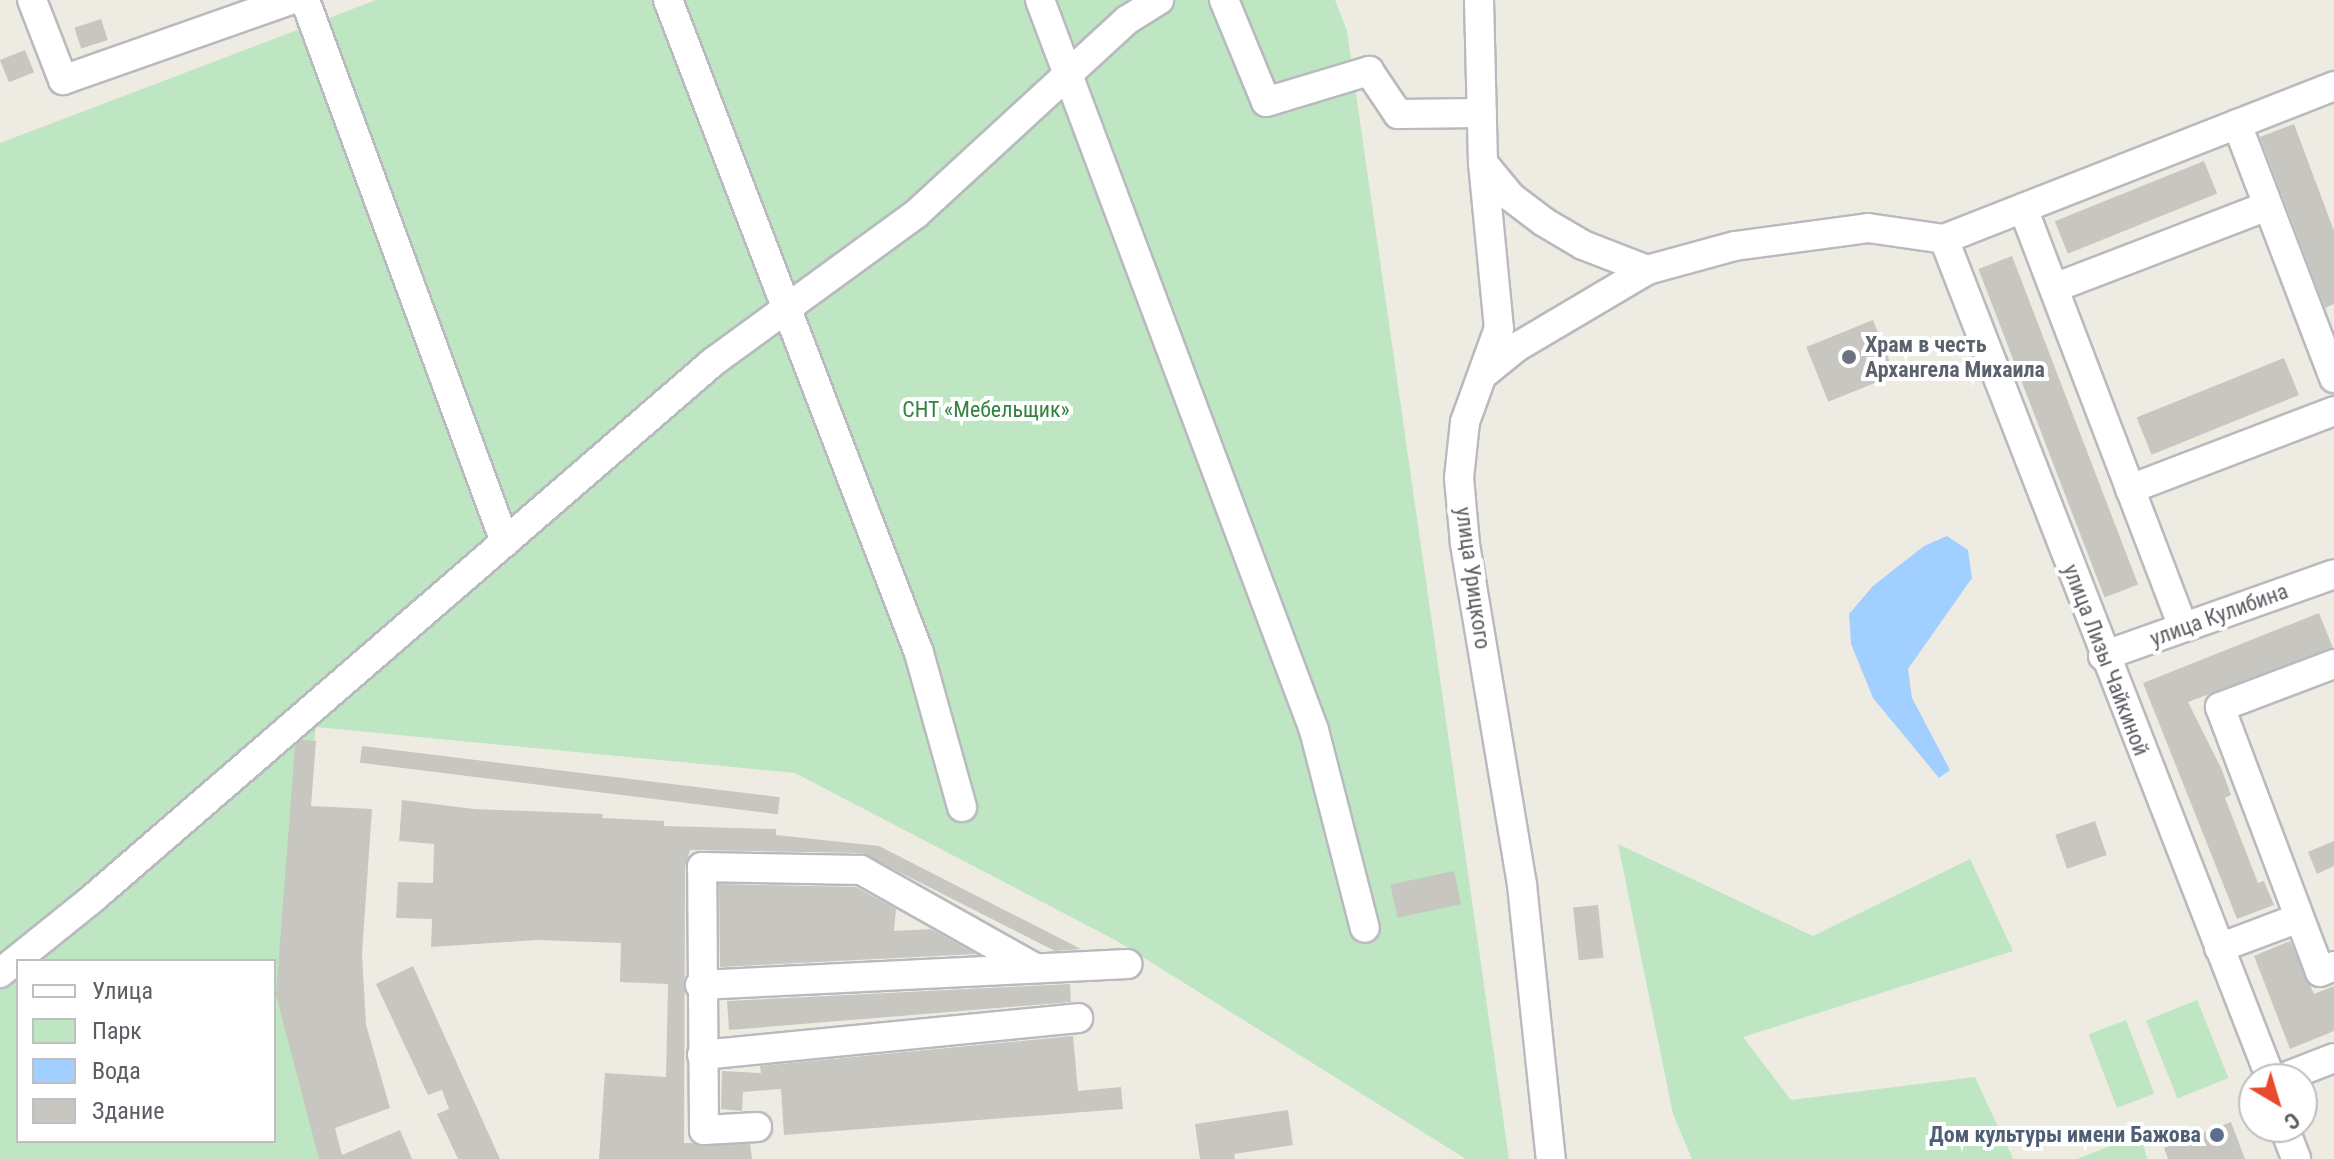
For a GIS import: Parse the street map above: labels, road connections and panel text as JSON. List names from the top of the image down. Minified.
{"streets":{"street":["улица Урицкого","улица Кулибина","улица Лизы Чайкиной"]},"crossings":[["улица Кулибина","улица Лизы Чайкиной"]],"parks":["СНТ «Мебельщик»"],"places":["Храм в честь Архангела Михаила","Дом культуры имени Бажова"],"legend":["Улица","Парк","Вода","Здание"],"north":"bottom right"}
